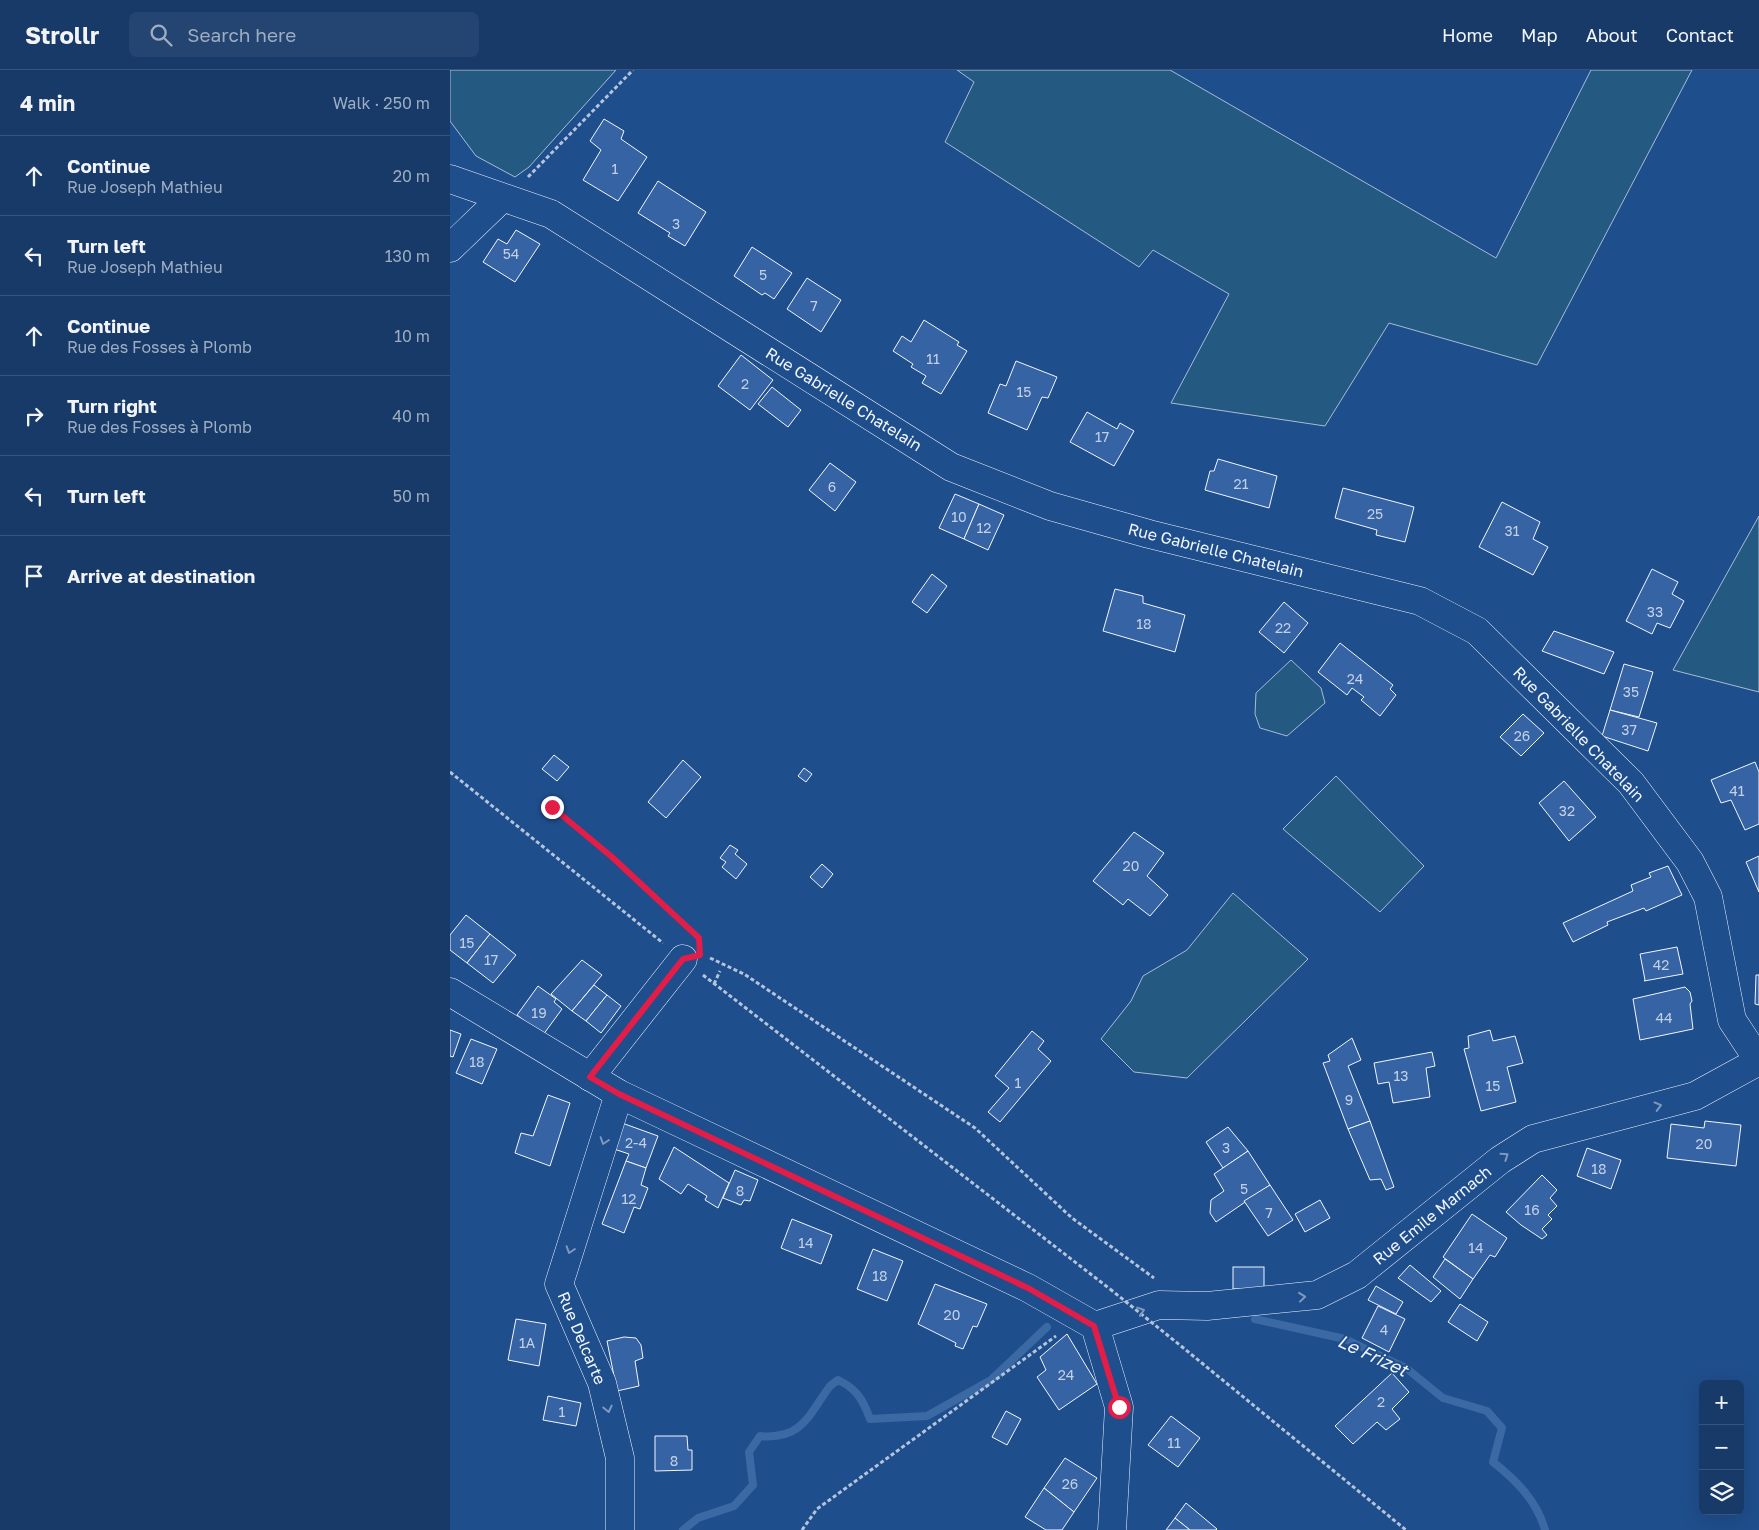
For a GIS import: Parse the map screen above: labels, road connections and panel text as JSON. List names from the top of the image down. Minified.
{"streets":{"street":["Rue Gabrielle Chatelain","Rue Emile Marnach","Rue Delcarte"]},"crossings":[["Rue Gabrielle Chatelain","Rue Emile Marnach"]],"one_way":["Rue Emile Marnach","Rue Delcarte"],"water":["Le Frizet"],"house_numbers":["1","3","54","5","7","11","2","15","17","21","6","25","10","12","31","33","18","22","24","35","37","26","41","32","20","15","17","42","19","44","18","13","1","15","9","2-4","20","3","18","5","8","12","16","7","14","14","18","20","4","1A","24","2","1","11","8","26"],"page":{"header":"Strollr","search":"Search here","nav":["Home","Map","About","Contact"],"heading":["4 min","Walk · 250 m"],"list":[["Continue","Rue Joseph Mathieu","20 m"],["Turn left","Rue Joseph Mathieu","130 m"],["Continue","Rue des Fosses à Plomb","10 m"],["Turn right","Rue des Fosses à Plomb","40 m"],["Turn left","50 m"],"Arrive at destination"],"map_buttons":["+","−"]}}
